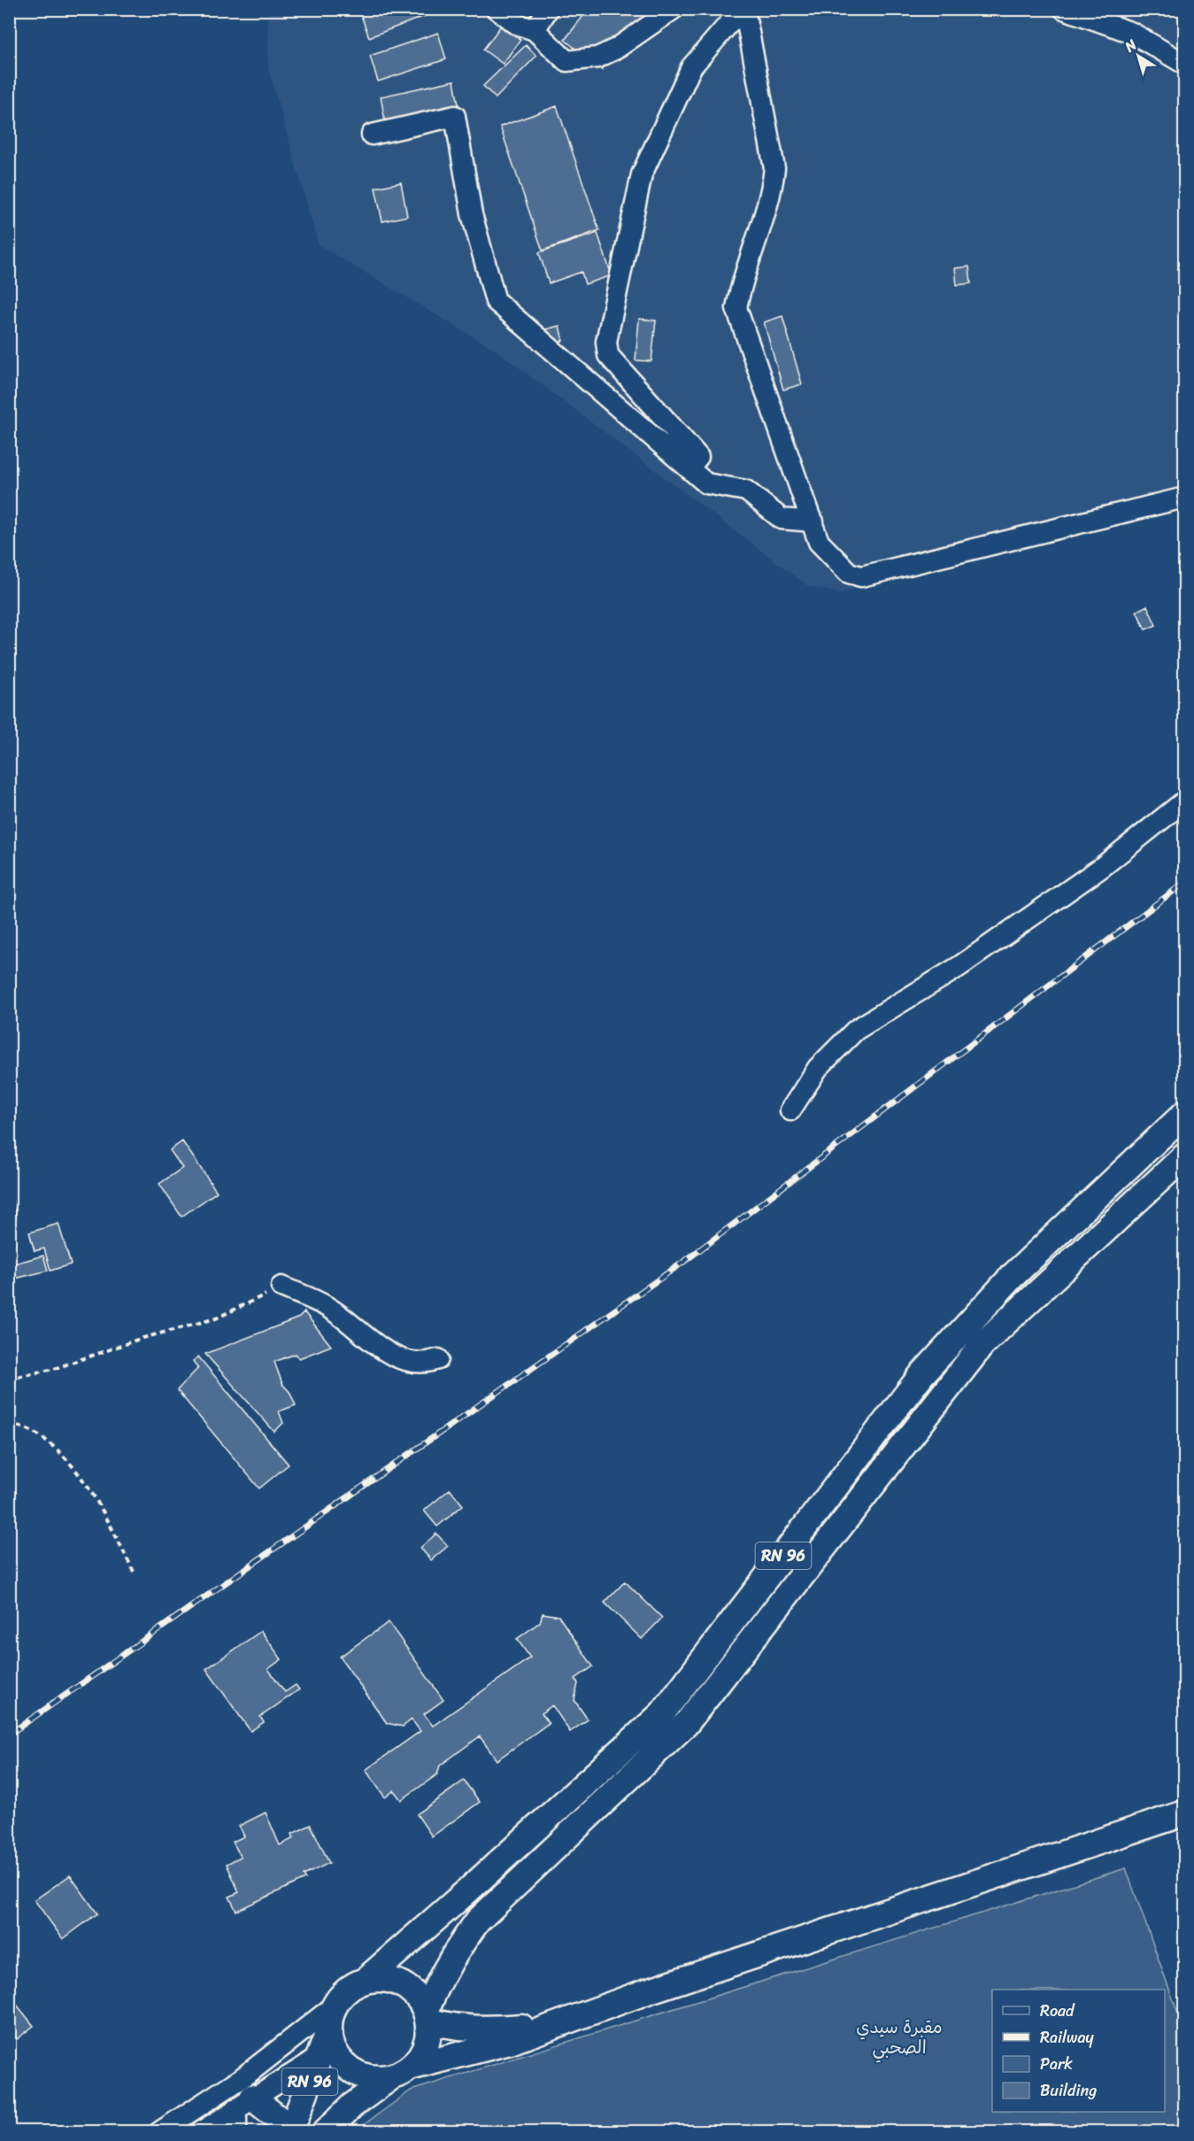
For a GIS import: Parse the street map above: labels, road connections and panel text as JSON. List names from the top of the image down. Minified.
{"streets":{"main road":["RN 96"]},"parks":["مقبرة سيدي الصحبي"],"legend":["Road","Railway","Park","Building"],"north":"top left"}
